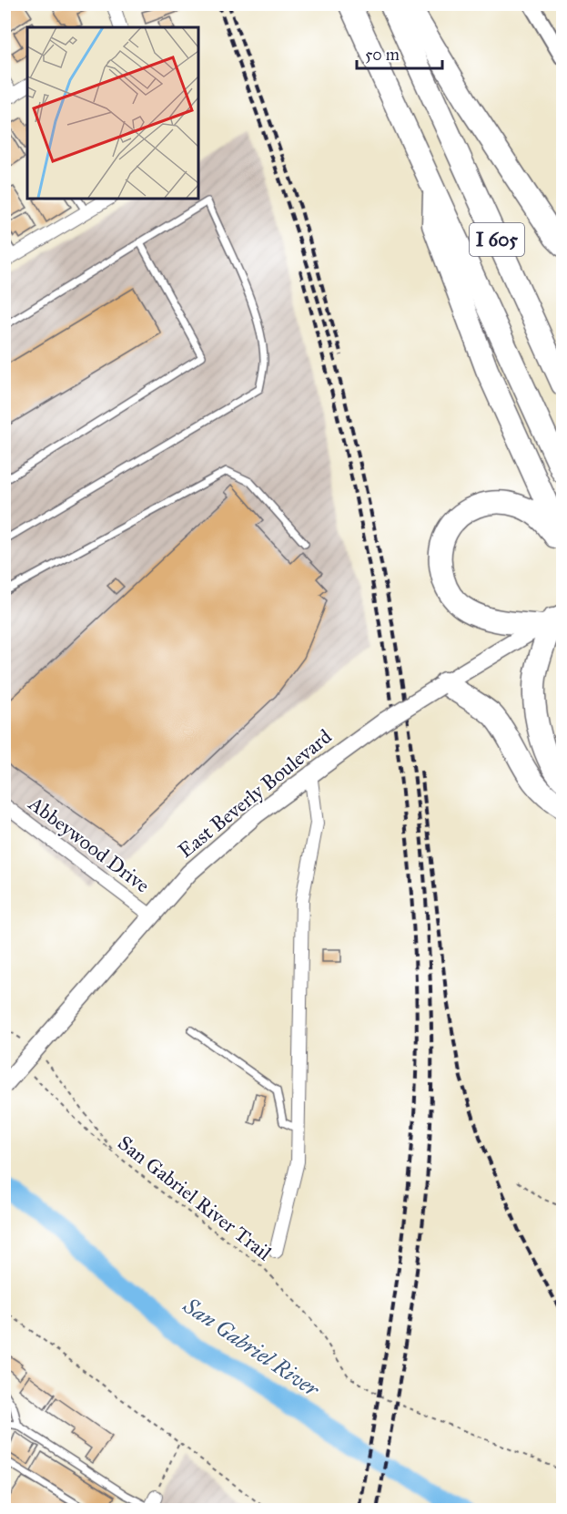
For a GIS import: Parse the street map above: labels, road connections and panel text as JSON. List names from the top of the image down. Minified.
{"streets":{"highway":["I 605"],"main road":["East Beverly Boulevard"],"street":["Abbeywood Drive"],"path":["San Gabriel River Trail"]},"crossings":[["East Beverly Boulevard","Abbeywood Drive"],["East Beverly Boulevard","San Gabriel River Trail"]],"water":["San Gabriel River"],"scale_bar":"50 m"}
